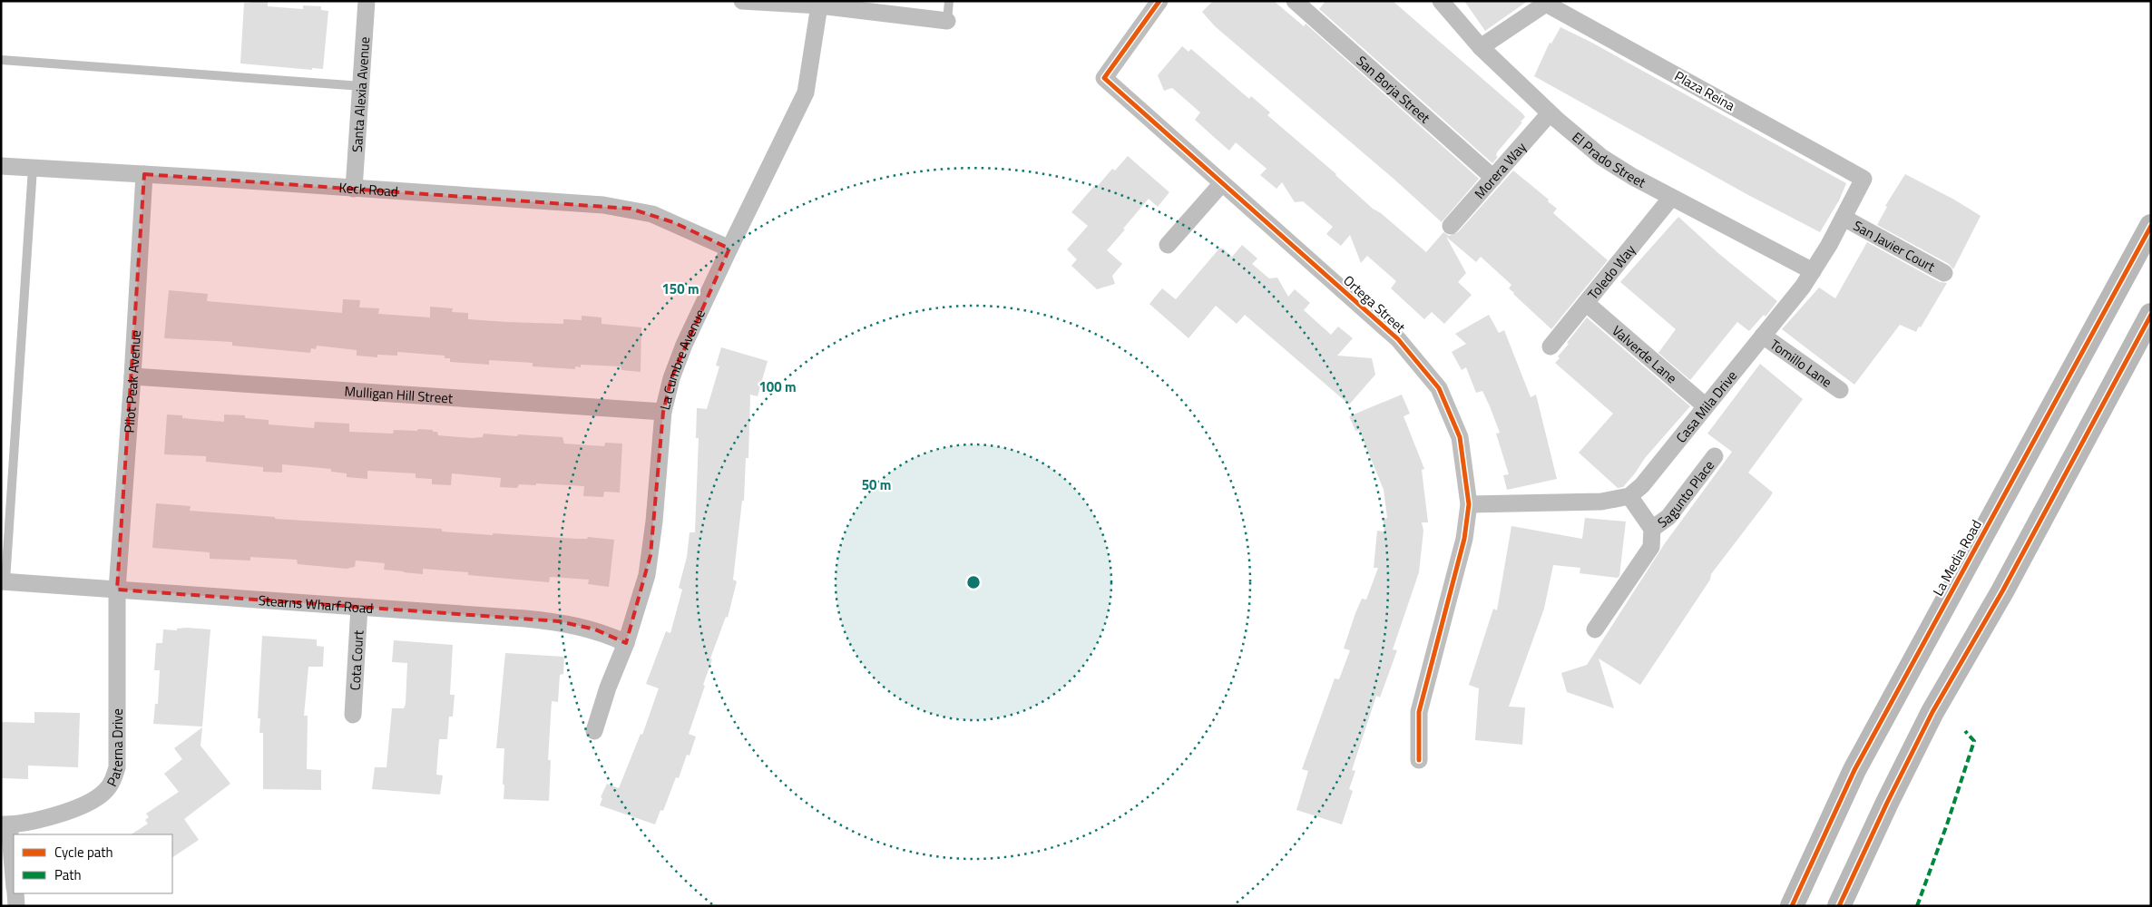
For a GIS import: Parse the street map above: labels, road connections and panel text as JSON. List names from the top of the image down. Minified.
{"streets":{"main road":["La Media Road"],"street":["San Borja Street","Plaza Reina","Santa Alexia Avenue","El Prado Street","Morera Way","Keck Road","San Javier Court","Toledo Way","Ortega Street","Valverde Lane","La Cumbre Avenue","Tomillo Lane","Pilot Peak Avenue","Mulligan Hill Street","Casa Mila Drive","Sagunto Place","Stearns Wharf Road","Cota Court","Paterna Drive"]},"crossings":[["San Borja Street","Morera Way"],["Plaza Reina","Casa Mila Drive"],["Santa Alexia Avenue","Keck Road"],["El Prado Street","Morera Way"],["El Prado Street","Toledo Way"],["El Prado Street","Casa Mila Drive"],["Keck Road","La Cumbre Avenue"],["Keck Road","Pilot Peak Avenue"],["San Javier Court","Casa Mila Drive"],["Toledo Way","Valverde Lane"],["Valverde Lane","Casa Mila Drive"],["La Cumbre Avenue","Mulligan Hill Street"],["La Cumbre Avenue","Stearns Wharf Road"],["Tomillo Lane","Casa Mila Drive"],["Pilot Peak Avenue","Mulligan Hill Street"],["Pilot Peak Avenue","Stearns Wharf Road"],["Pilot Peak Avenue","Paterna Drive"],["Stearns Wharf Road","Cota Court"],["Stearns Wharf Road","Paterna Drive"]],"legend":["Cycle path","Path"],"rings":["150 m","100 m","50 m"]}
